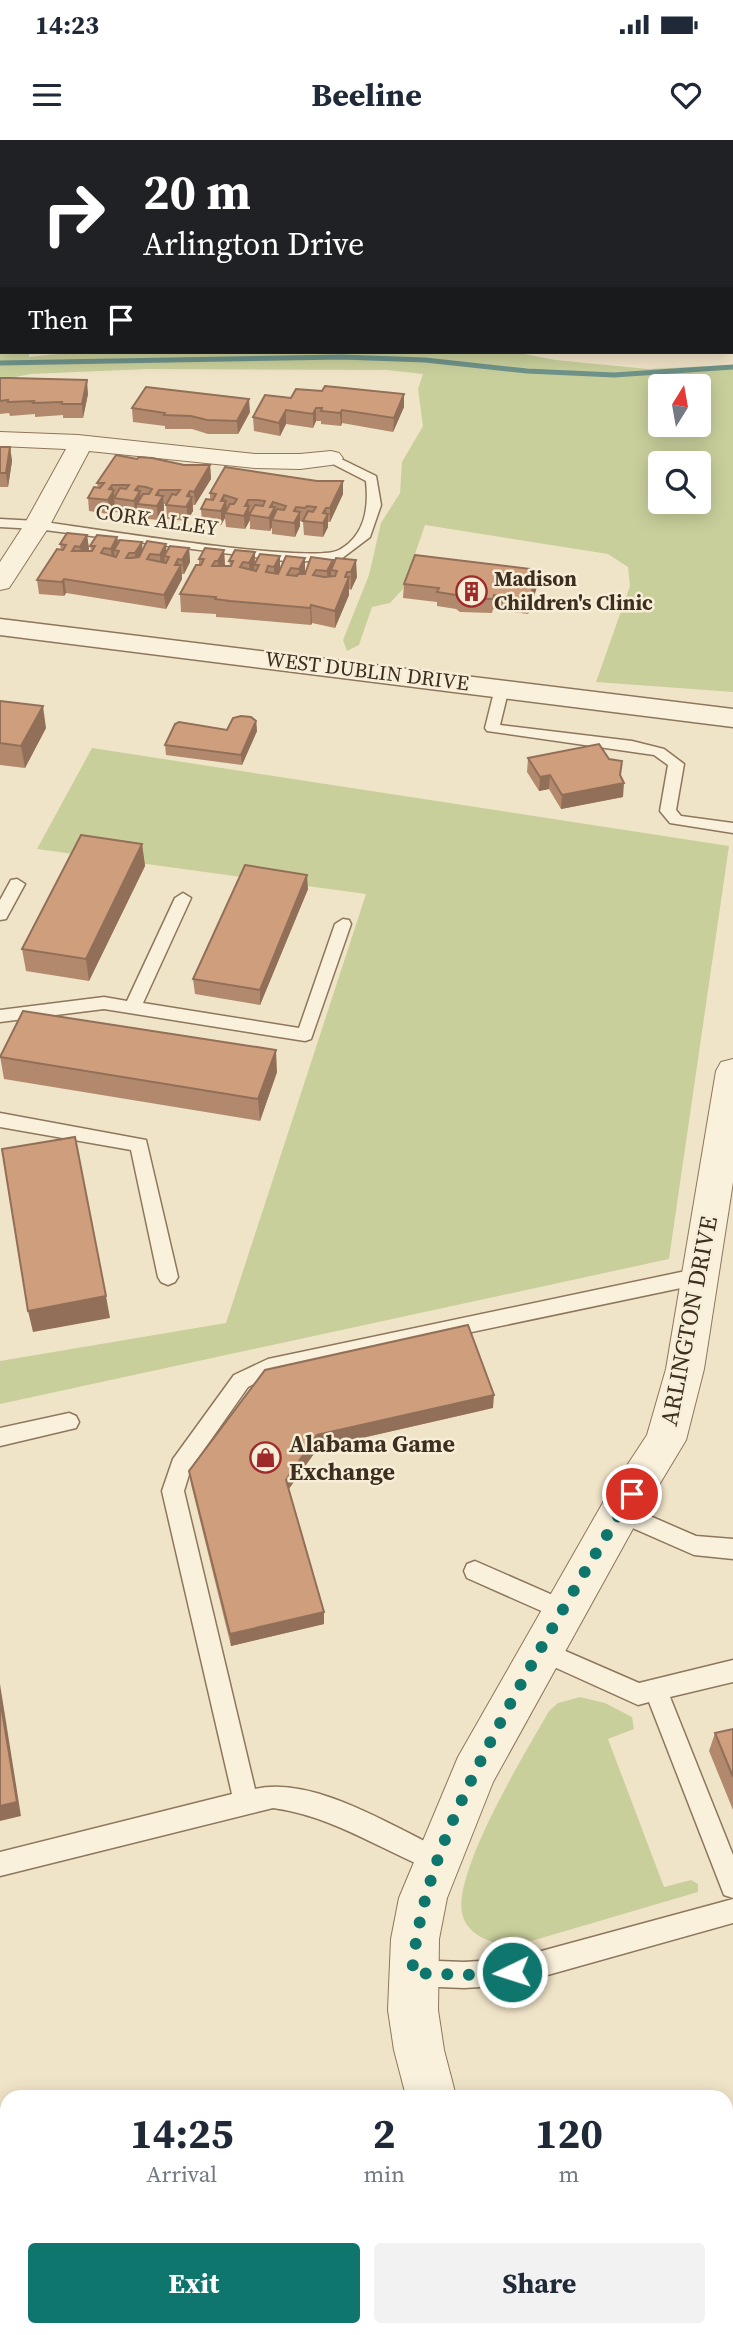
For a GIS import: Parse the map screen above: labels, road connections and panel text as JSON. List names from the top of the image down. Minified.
{"streets":{"street":["WEST DUBLIN DRIVE","ARLINGTON DRIVE"],"lane":["CORK ALLEY"]},"places":{"building":["Madison Children's Clinic"],"shop":["Alabama Game Exchange"]},"north":"top","page":{"status":"14:23","header":"Beeline","turn":["20 m","Arlington Drive"],"then":"Then","eta":["14:25","Arrival","2","min","120","m"],"buttons":["Exit","Share"]}}
